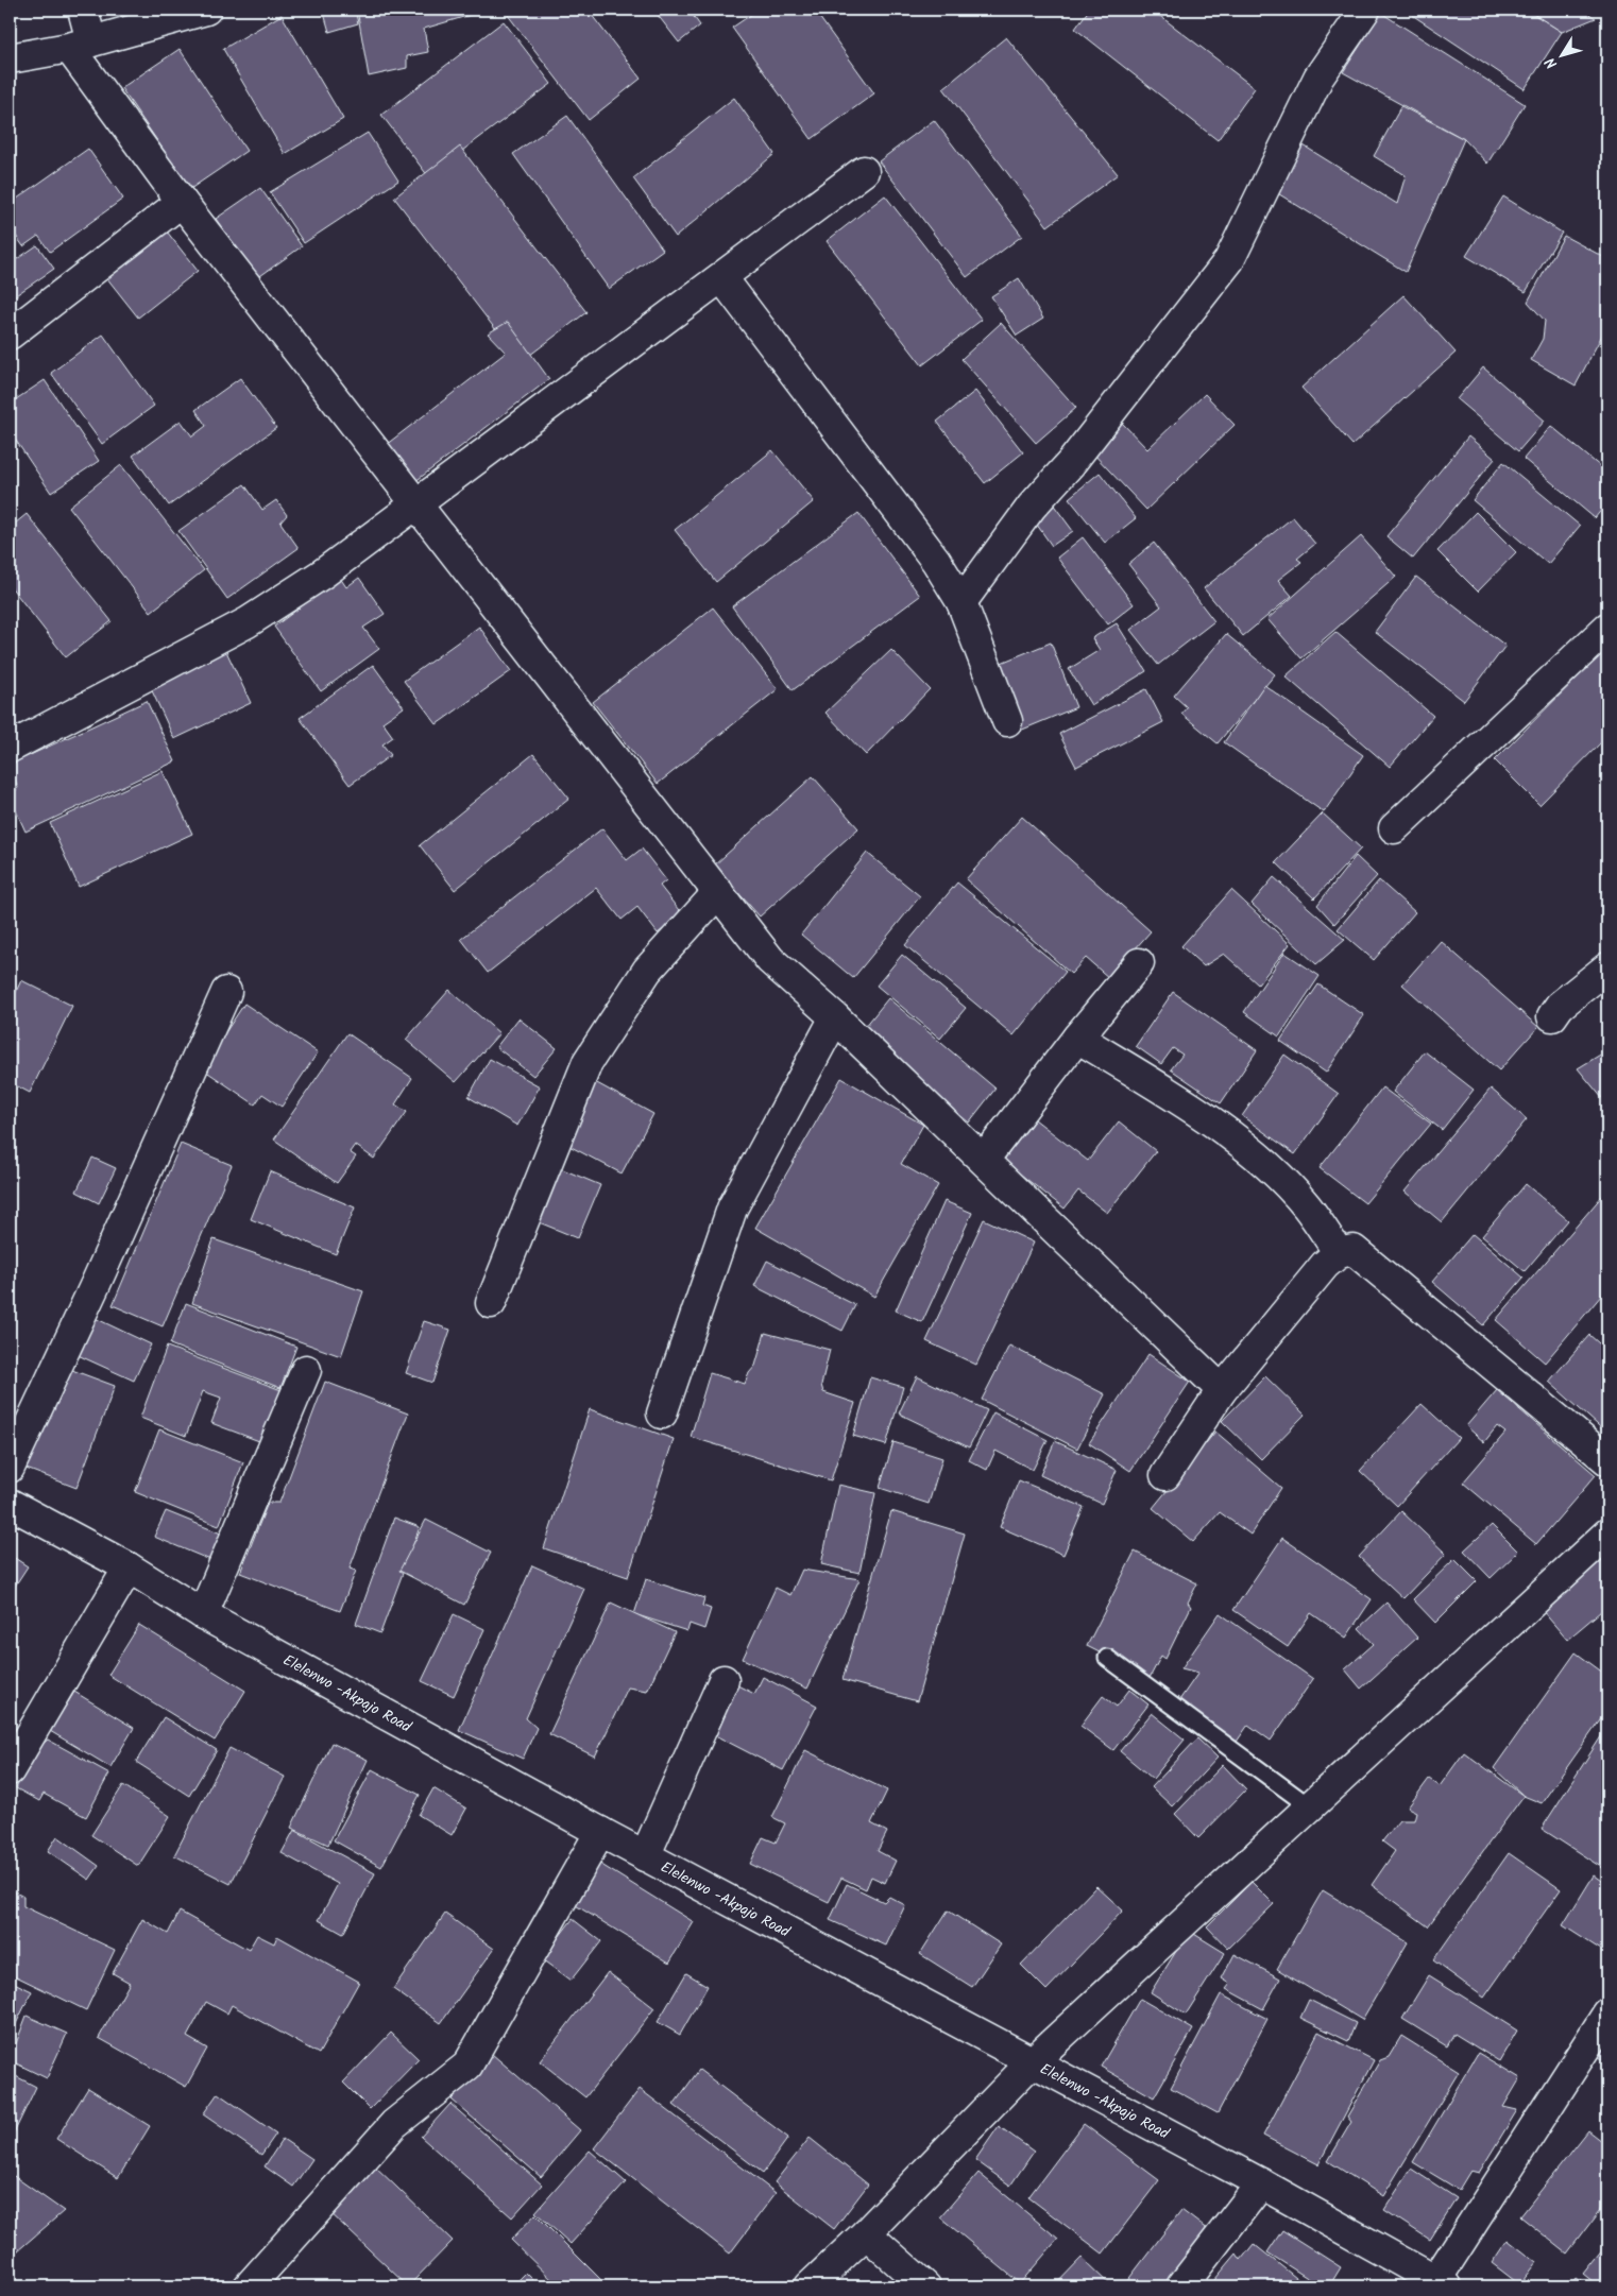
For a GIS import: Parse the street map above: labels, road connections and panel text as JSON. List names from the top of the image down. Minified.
{"streets":{"street":["Elelenwo -Akpajo Road"]},"north":"bottom left"}
